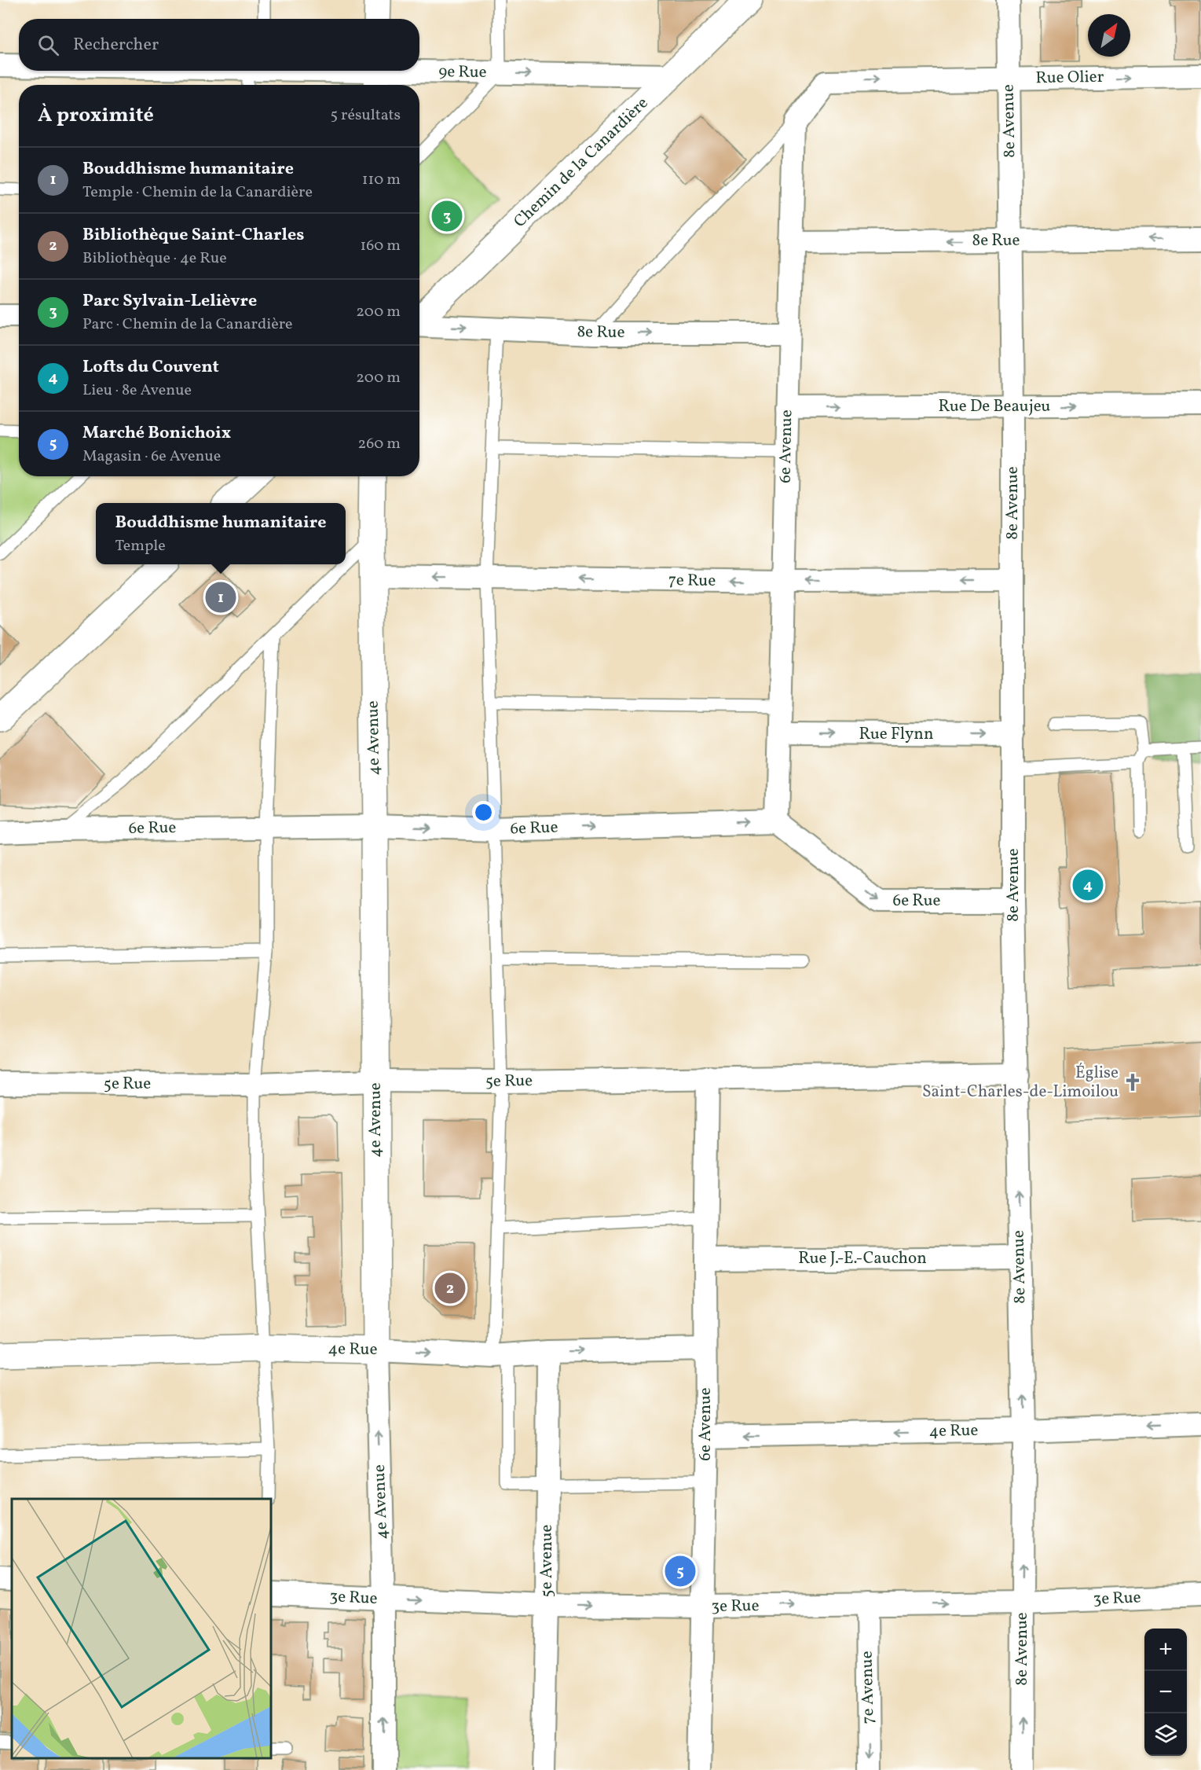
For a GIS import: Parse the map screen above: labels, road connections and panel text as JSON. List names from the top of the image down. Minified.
{"streets":{"main road":["Chemin de la Canardière","4e Avenue","4e Rue"],"street":["9e Rue","Rue Olier","8e Avenue","8e Rue","Rue De Beaujeu","6e Avenue","7e Rue","Rue Flynn","6e Rue","5e Rue","Rue J.-E.-Cauchon","5e Avenue","3e Rue","7e Avenue"]},"crossings":[["9e Rue","Chemin de la Canardière"],["Rue Olier","8e Avenue"],["Rue Olier","6e Avenue"],["8e Avenue","8e Rue"],["8e Avenue","Rue De Beaujeu"],["8e Avenue","7e Rue"],["8e Avenue","Rue Flynn"],["8e Avenue","6e Rue"],["8e Avenue","5e Rue"],["8e Avenue","Rue J.-E.-Cauchon"],["8e Avenue","4e Rue"],["8e Avenue","3e Rue"],["8e Rue","6e Avenue"],["Rue De Beaujeu","6e Avenue"],["6e Avenue","7e Rue"],["6e Avenue","Rue Flynn"],["6e Avenue","6e Rue"],["6e Avenue","5e Rue"],["6e Avenue","Rue J.-E.-Cauchon"],["6e Avenue","4e Rue"],["6e Avenue","3e Rue"],["7e Rue","4e Avenue"],["4e Avenue","6e Rue"],["4e Avenue","5e Rue"],["4e Avenue","4e Rue"],["4e Avenue","3e Rue"],["4e Rue","5e Avenue"],["5e Avenue","3e Rue"],["3e Rue","7e Avenue"]],"one_way":["9e Rue","Rue Olier","8e Avenue","Rue De Beaujeu","7e Rue","Rue Flynn","6e Rue","3e Rue","7e Avenue"],"places":{"church":["Église Saint-Charles-de-Limoilou"]},"north":"top right","page":{"search":"Rechercher","heading":["À proximité","5 résultats"],"list":[{"mark":"1","name":"Bouddhisme humanitaire","note":"Temple · Chemin de la Canardière","value":"110 m"},{"mark":"2","name":"Bibliothèque Saint-Charles","note":"Bibliothèque · 4e Rue","value":"160 m"},{"mark":"3","name":"Parc Sylvain-Lelièvre","note":"Parc · Chemin de la Canardière","value":"200 m"},{"mark":"4","name":"Lofts du Couvent","note":"Lieu · 8e Avenue","value":"200 m"},{"mark":"5","name":"Marché Bonichoix","note":"Magasin · 6e Avenue","value":"260 m"}],"pins":["3","1","4","2","5"],"popup":["Bouddhisme humanitaire","Temple"],"map_buttons":["+","−"]}}
